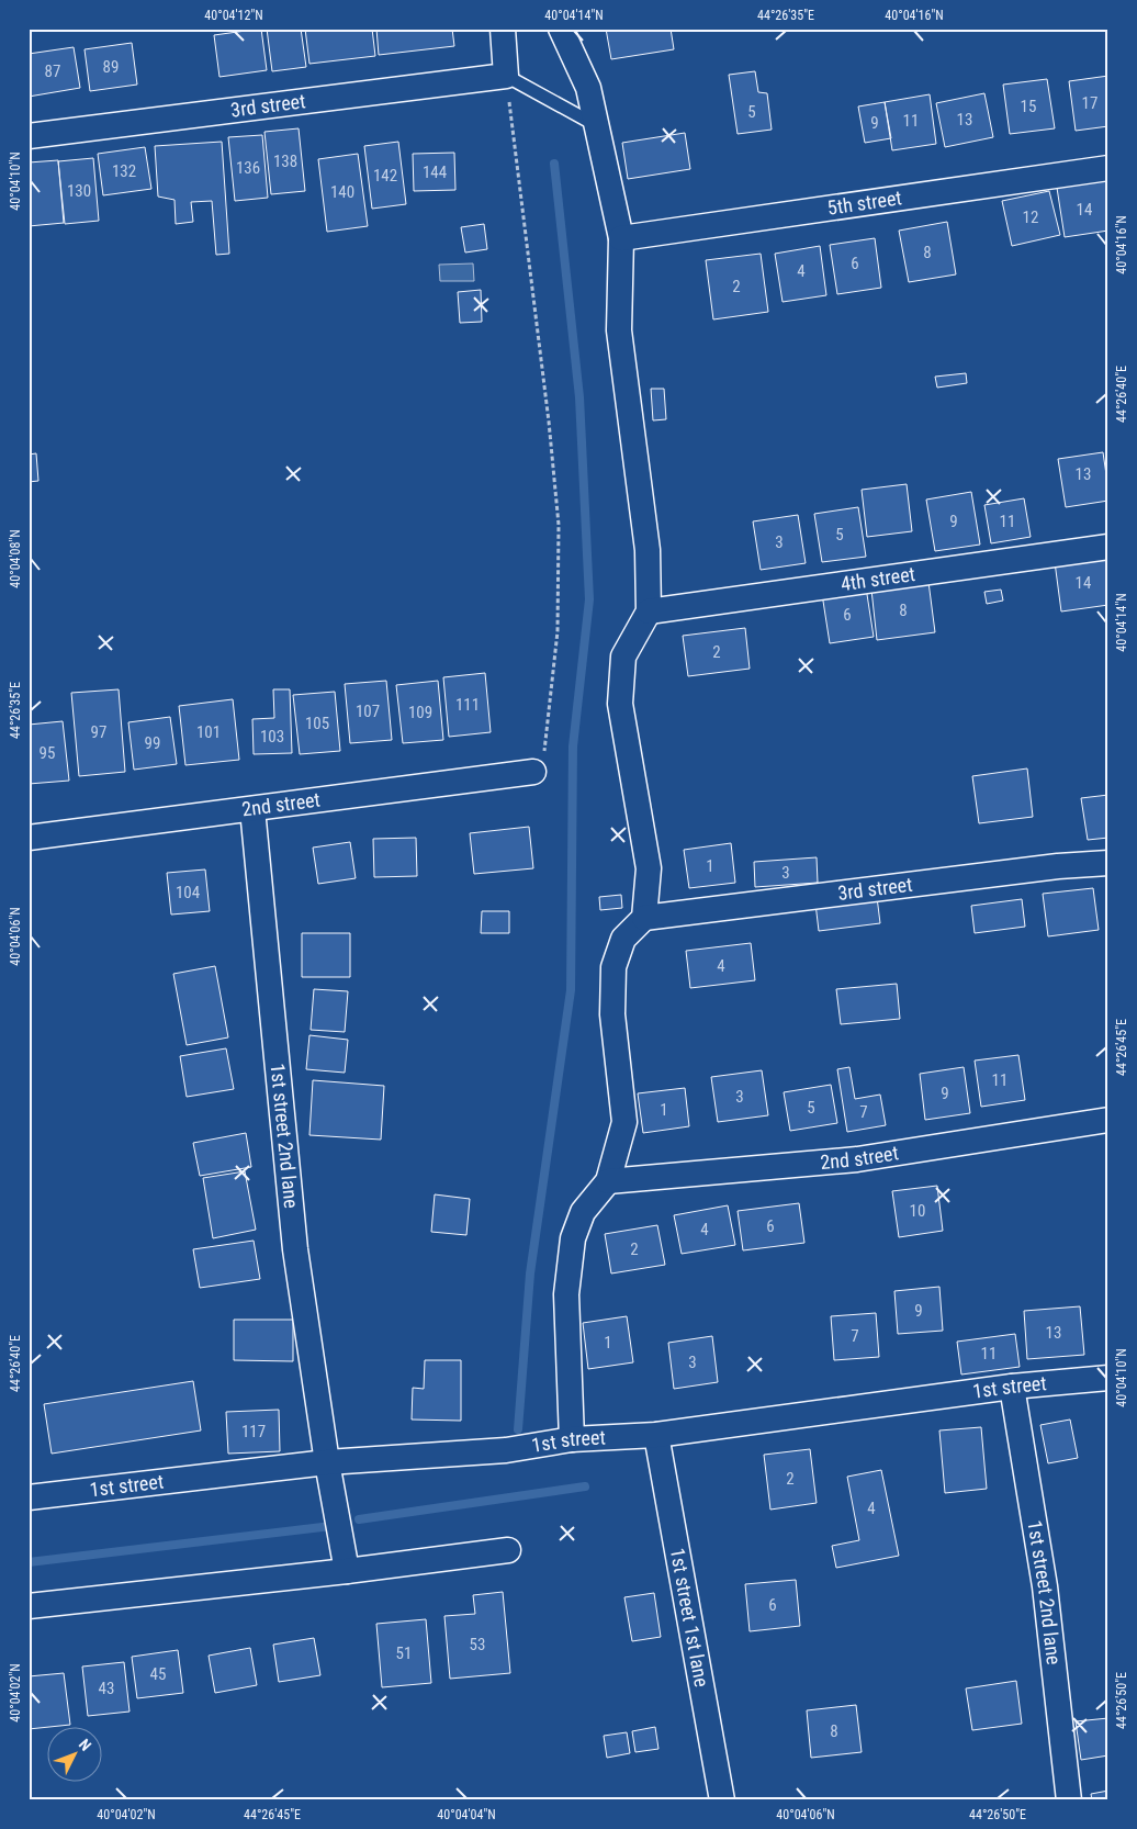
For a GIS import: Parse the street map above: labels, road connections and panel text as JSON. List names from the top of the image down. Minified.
{"streets":{"street":["3rd street","5th street","4th street","2nd street","1st street 2nd lane","1st street","1st street 1st lane"]},"crossings":[["2nd street","1st street 2nd lane"],["1st street 2nd lane","1st street"],["1st street","1st street 1st lane"]],"house_numbers":["89","87","17","15","5","13","11","9","138","136","132","144","142","130","140","14","12","8","6","4","2","13","9","11","5","3","14","8","6","2","111","107","109","105","97","101","103","99","95","1","3","104","4","11","9","3","5","1","7","10","6","4","2","9","13","7","1","11","3","117","2","4","6","53","51","45","43","8"],"north":"top right","coordinates":["40°04'12\"N","40°04'14\"N","44°26'35\"E","40°04'16\"N","40°04'10\"N","44°26'40\"E","40°04'08\"N","40°04'06\"N","44°26'45\"E","40°04'02\"N","44°26'50\"E","40°04'04\"N"]}
